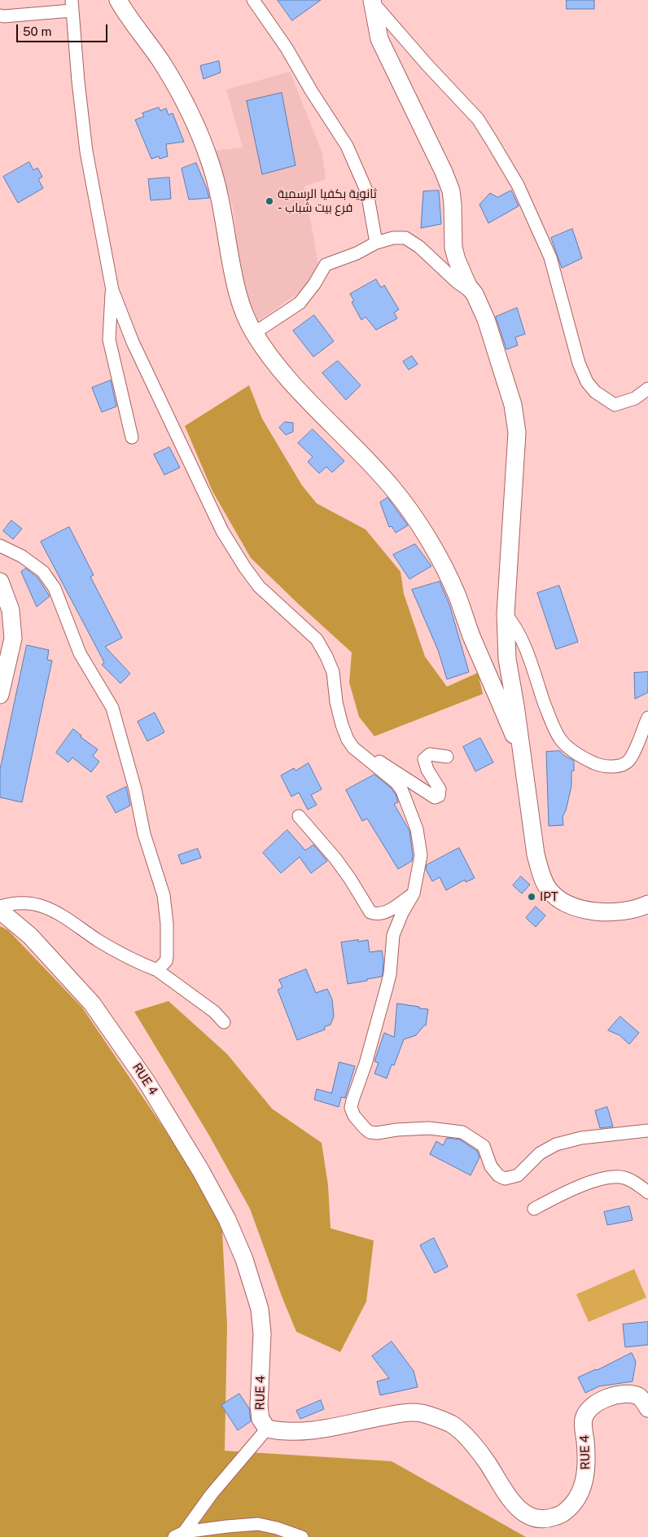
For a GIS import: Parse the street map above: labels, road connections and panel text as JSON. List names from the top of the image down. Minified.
{"streets":{"street":["RUE 4"]},"places":["ثانوية بكفيا الرسمية - فرع بيت شباب","IPT"],"scale_bar":"50 m"}
